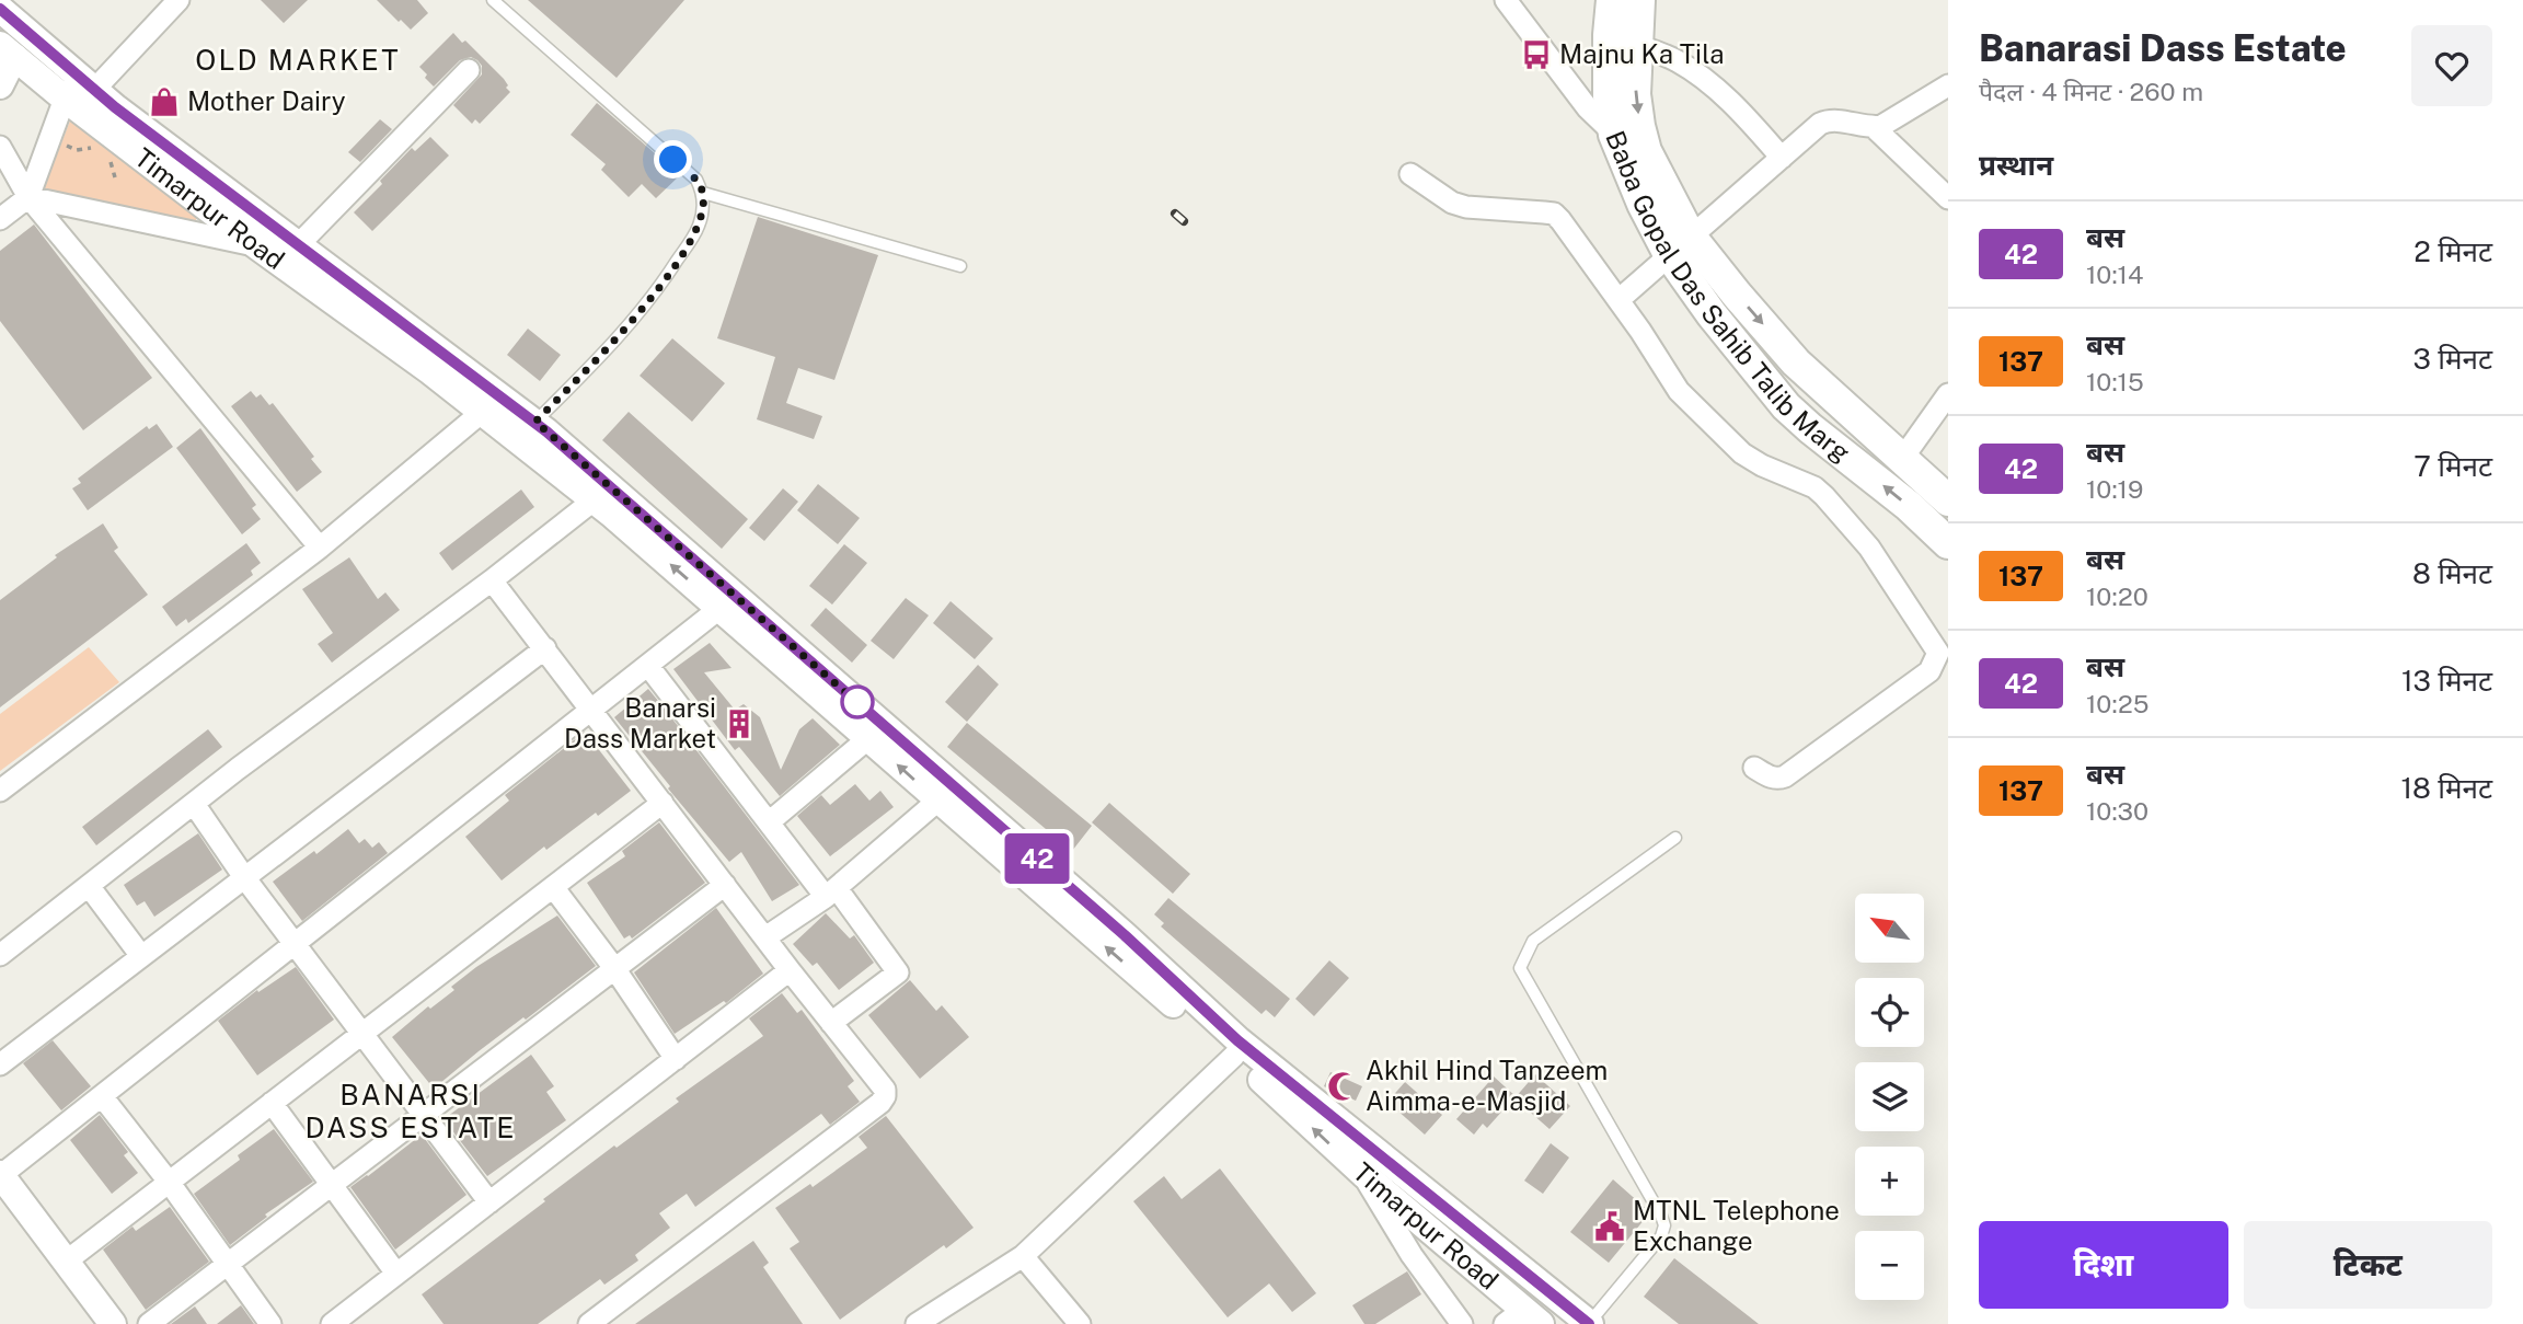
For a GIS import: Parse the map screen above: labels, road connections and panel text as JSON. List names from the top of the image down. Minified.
{"streets":{"main road":["Baba Gopal Das Sahib Talib Marg"],"street":["Timarpur Road"]},"districts":["OLD MARKET","BANARSI DASS ESTATE"],"places":{"bus stop":["Majnu Ka Tila"],"shop":["Mother Dairy"],"building":["Banarsi Dass Market"],"mosque":["Akhil Hind Tanzeem Aimma-e-Masjid"],"public building":["MTNL Telephone Exchange"]},"lines":["bus line 42"],"north":"top left","page":{"on_map":"42","heading":[["Banarasi Dass Estate","पैदल · 4 मिनट · 260 m"],"प्रस्थान"],"list":[{"mark":"42","name":"बस","note":"10:14","value":"2 मिनट"},{"mark":"137","name":"बस","note":"10:15","value":"3 मिनट"},{"mark":"42","name":"बस","note":"10:19","value":"7 मिनट"},{"mark":"137","name":"बस","note":"10:20","value":"8 मिनट"},{"mark":"42","name":"बस","note":"10:25","value":"13 मिनट"},{"mark":"137","name":"बस","note":"10:30","value":"18 मिनट"}],"map_buttons":["+","−"],"buttons":["दिशा","टिकट"]}}
